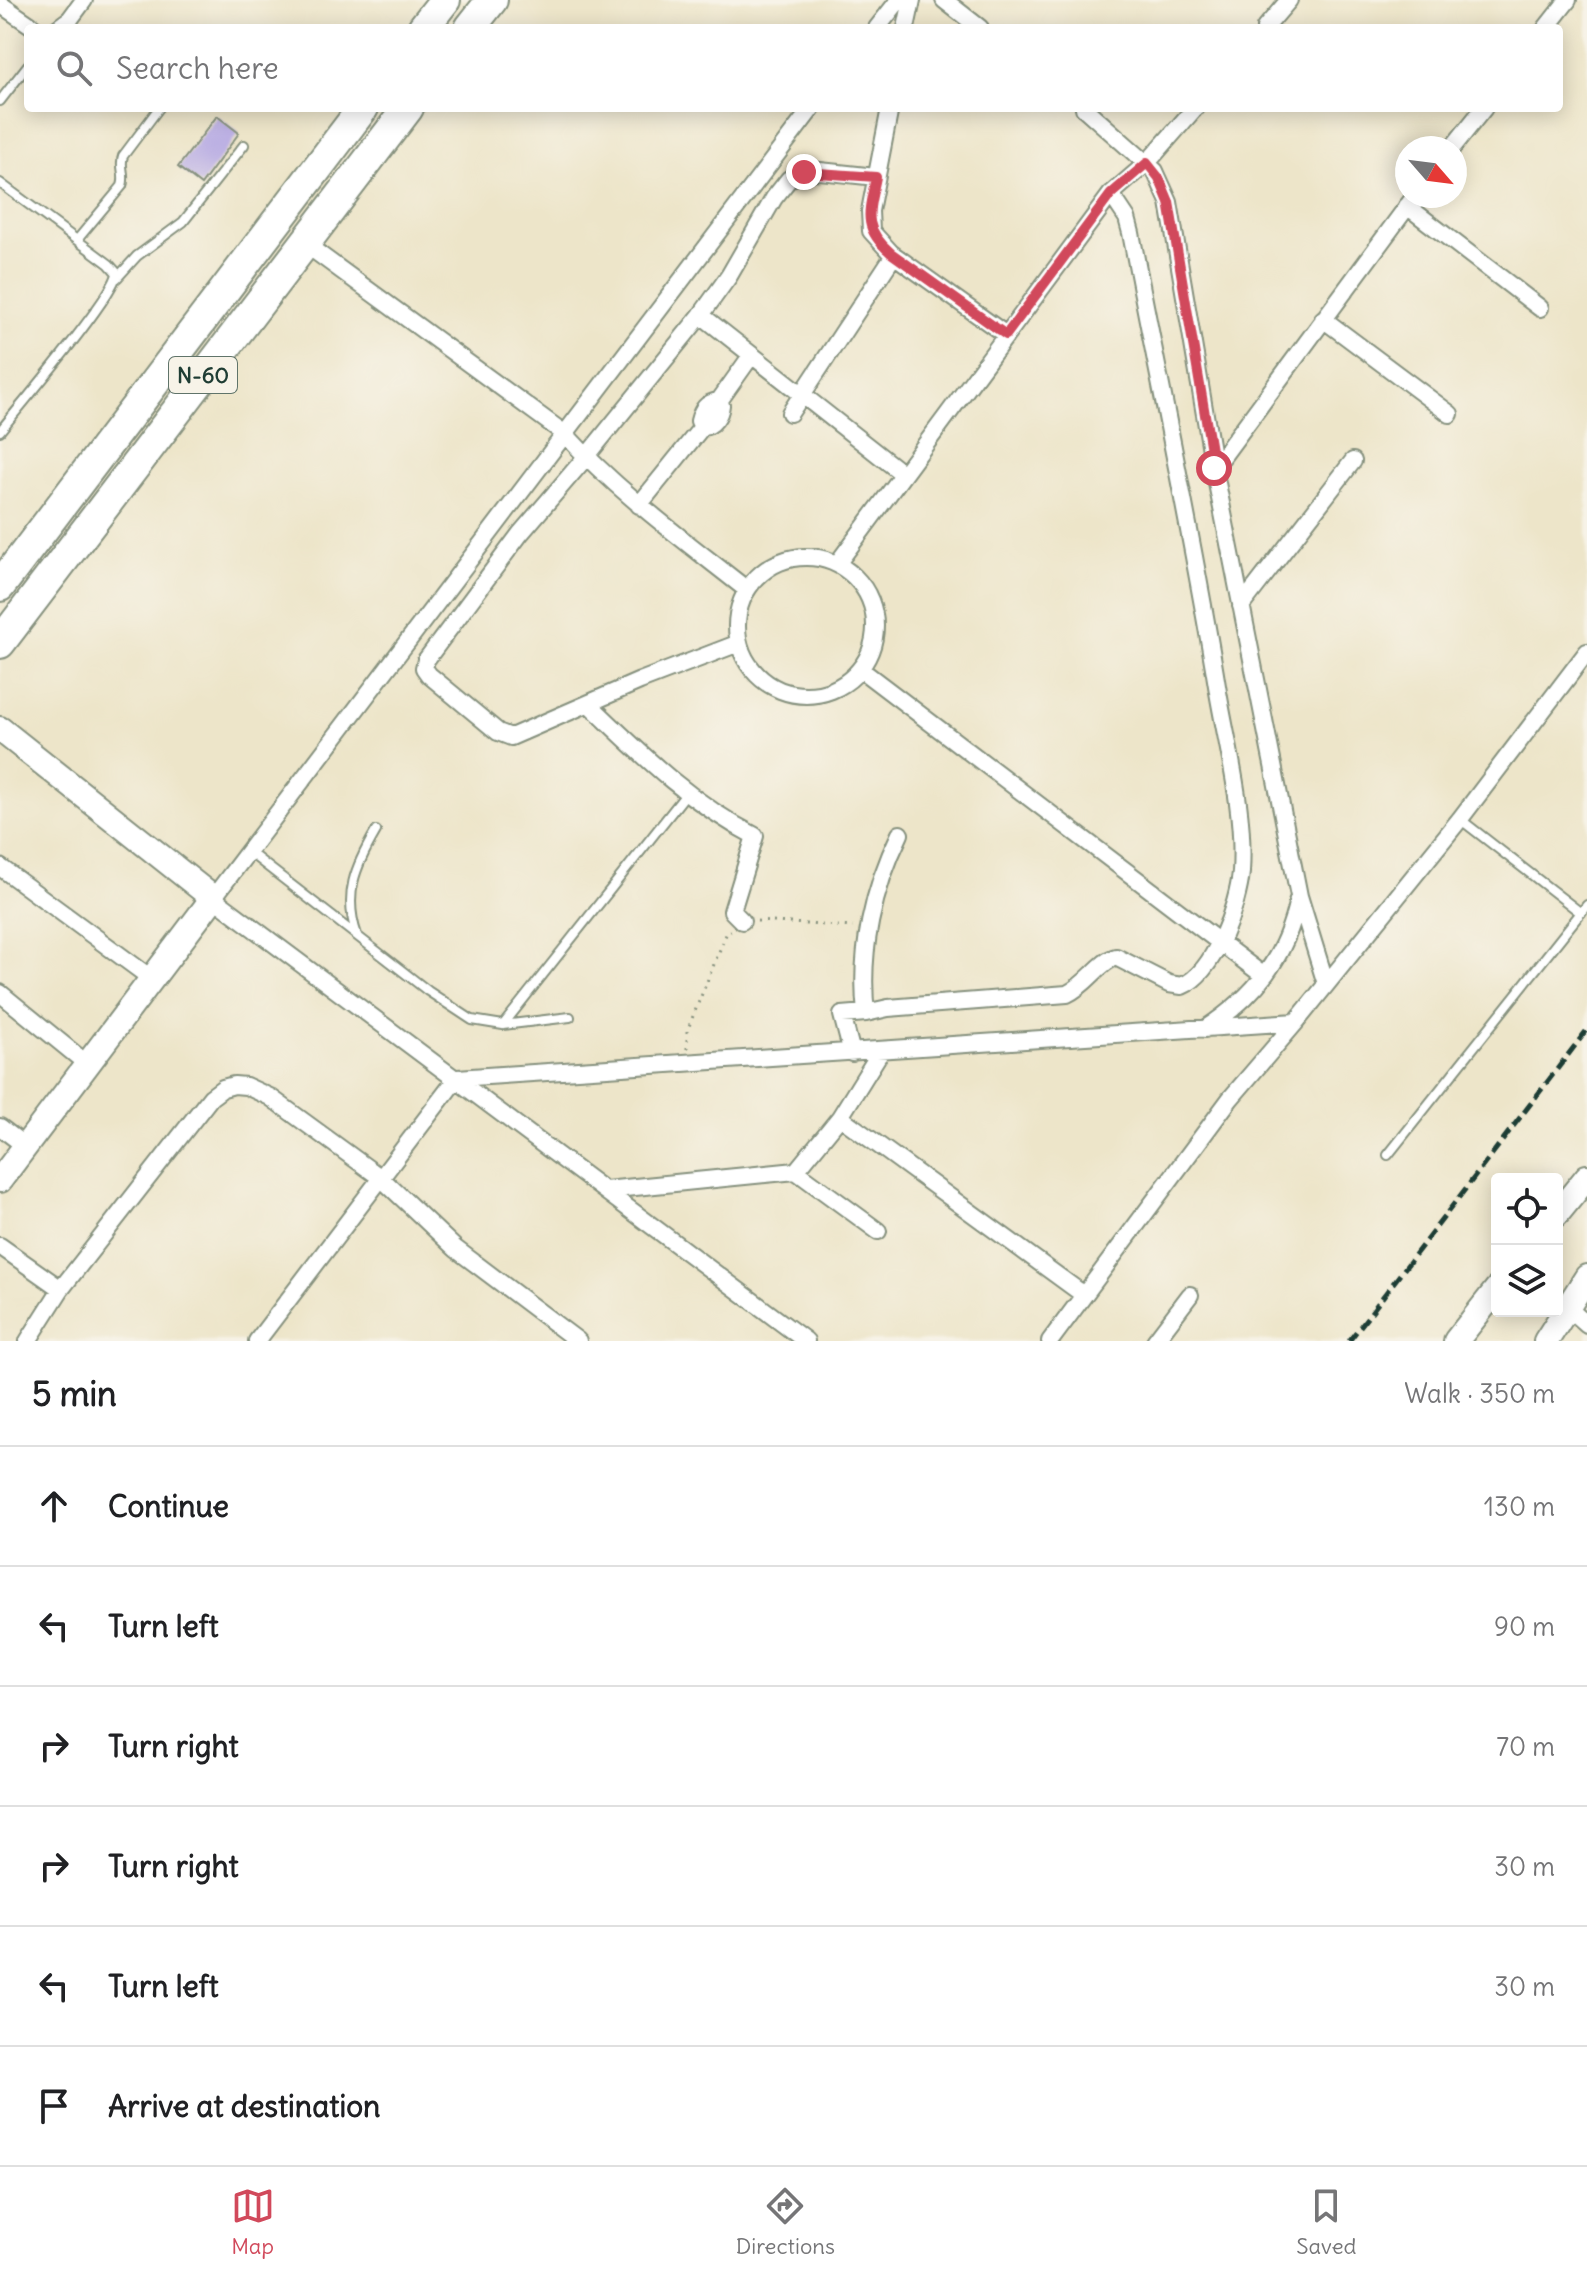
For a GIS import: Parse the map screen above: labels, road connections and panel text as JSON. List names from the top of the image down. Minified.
{"streets":{"highway":["N-60"]},"north":"bottom right","page":{"search":"Search here","heading":["5 min","Walk · 350 m"],"list":[["Continue","130 m"],["Turn left","90 m"],["Turn right","70 m"],["Turn right","30 m"],["Turn left","30 m"],"Arrive at destination"],"nav":["Map","Directions","Saved"]}}
